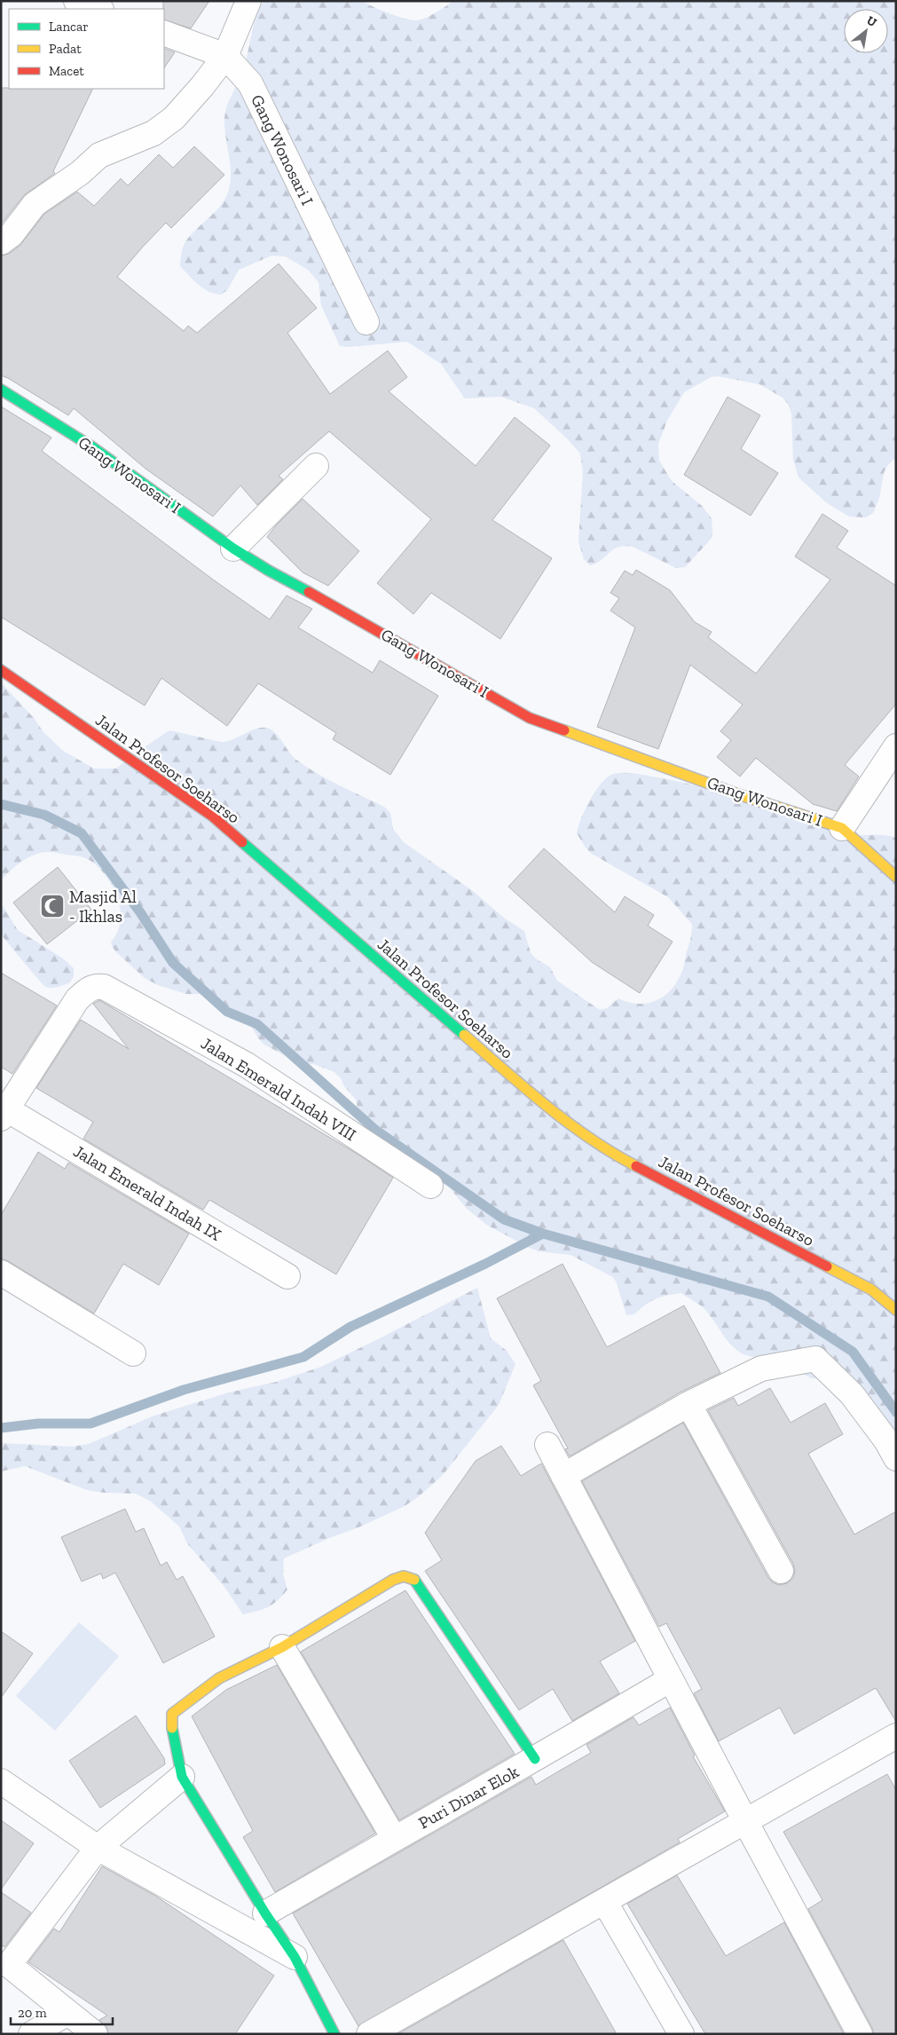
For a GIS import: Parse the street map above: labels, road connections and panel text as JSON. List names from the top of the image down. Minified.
{"streets":{"street":["Gang Wonosari I","Jalan Profesor Soeharso","Jalan Emerald Indah VIII","Jalan Emerald Indah IX","Puri Dinar Elok"]},"crossings":[["Jalan Emerald Indah VIII","Jalan Emerald Indah IX"]],"places":{"mosque":["Masjid Al - Ikhlas"]},"legend":["Lancar","Padat","Macet"],"scale_bar":"20 m","north":"top right"}
